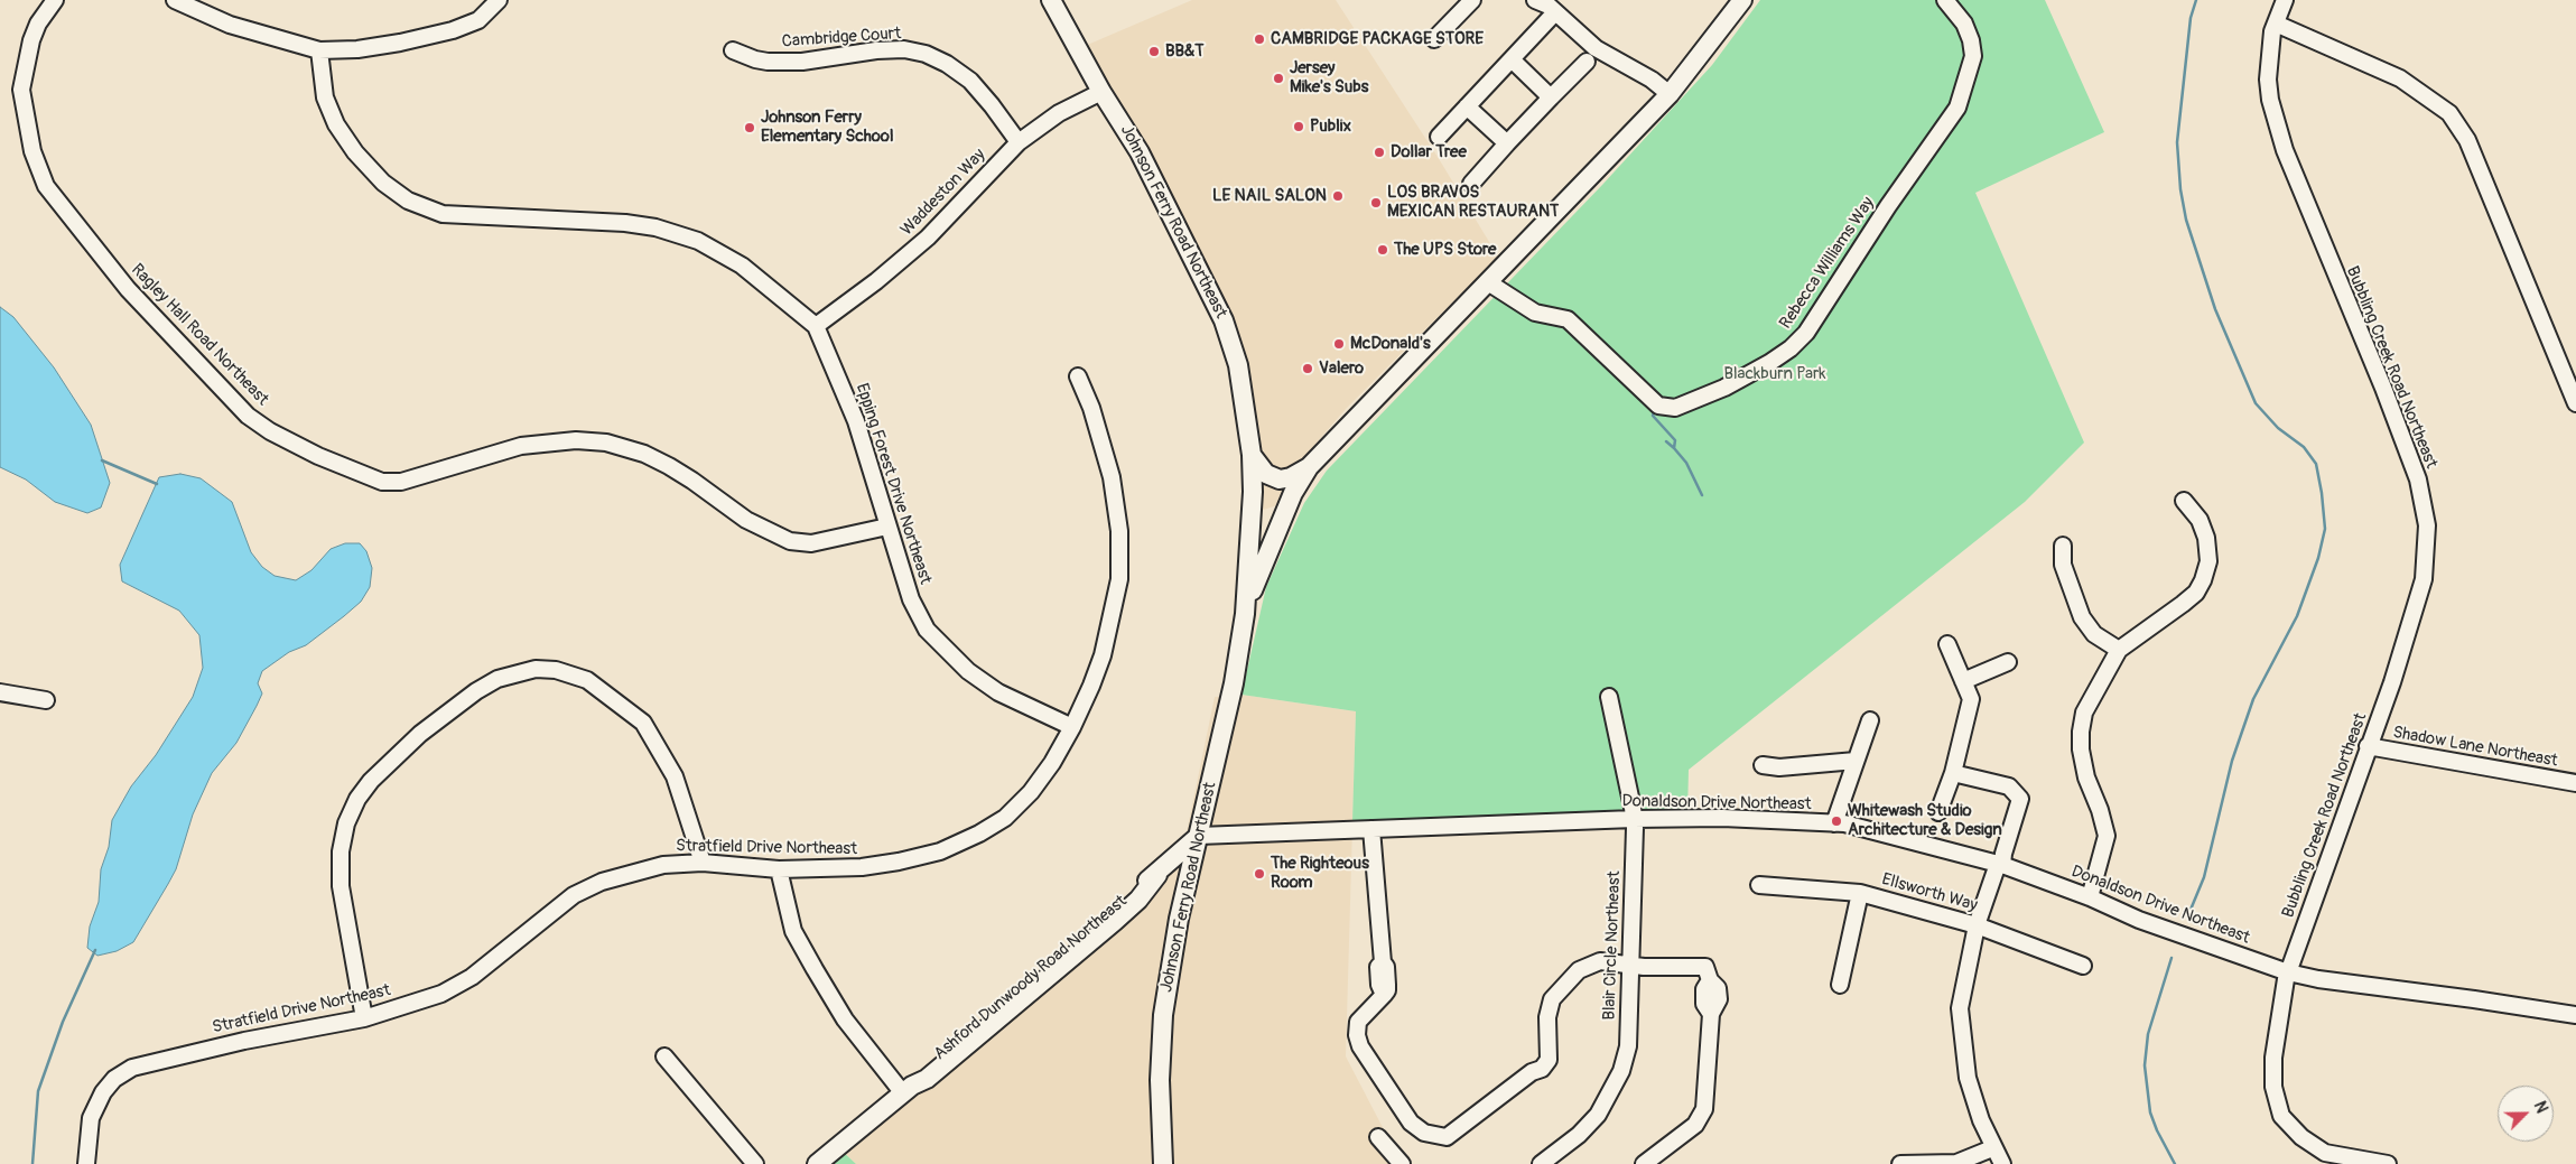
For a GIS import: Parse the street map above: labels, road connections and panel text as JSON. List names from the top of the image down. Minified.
{"streets":{"main road":["Johnson Ferry Road Northeast","Ashford Dunwoody Road Northeast"],"street":["Cambridge Court","Waddeston Way","Rebecca Williams Way","Ragley Hall Road Northeast","Bubbling Creek Road Northeast","Epping Forest Drive Northeast","Shadow Lane Northeast","Donaldson Drive Northeast","Stratfield Drive Northeast","Ellsworth Way","Blair Circle Northeast"]},"crossings":[["Cambridge Court","Waddeston Way"],["Waddeston Way","Johnson Ferry Road Northeast"],["Waddeston Way","Epping Forest Drive Northeast"],["Johnson Ferry Road Northeast","Donaldson Drive Northeast"],["Johnson Ferry Road Northeast","Ashford Dunwoody Road Northeast"],["Ragley Hall Road Northeast","Epping Forest Drive Northeast"],["Bubbling Creek Road Northeast","Shadow Lane Northeast"],["Bubbling Creek Road Northeast","Donaldson Drive Northeast"],["Epping Forest Drive Northeast","Stratfield Drive Northeast"],["Donaldson Drive Northeast","Blair Circle Northeast"],["Donaldson Drive Northeast","Ashford Dunwoody Road Northeast"]],"parks":["Blackburn Park"],"places":["CAMBRIDGE PACKAGE STORE","BB&T","Jersey Mike's Subs","Publix","Johnson Ferry Elementary School","Dollar Tree","LE NAIL SALON","LOS BRAVOS MEXICAN RESTAURANT","The UPS Store","McDonald's","Valero","Whitewash Studio Architecture & Design","The Righteous Room"],"north":"top right"}
